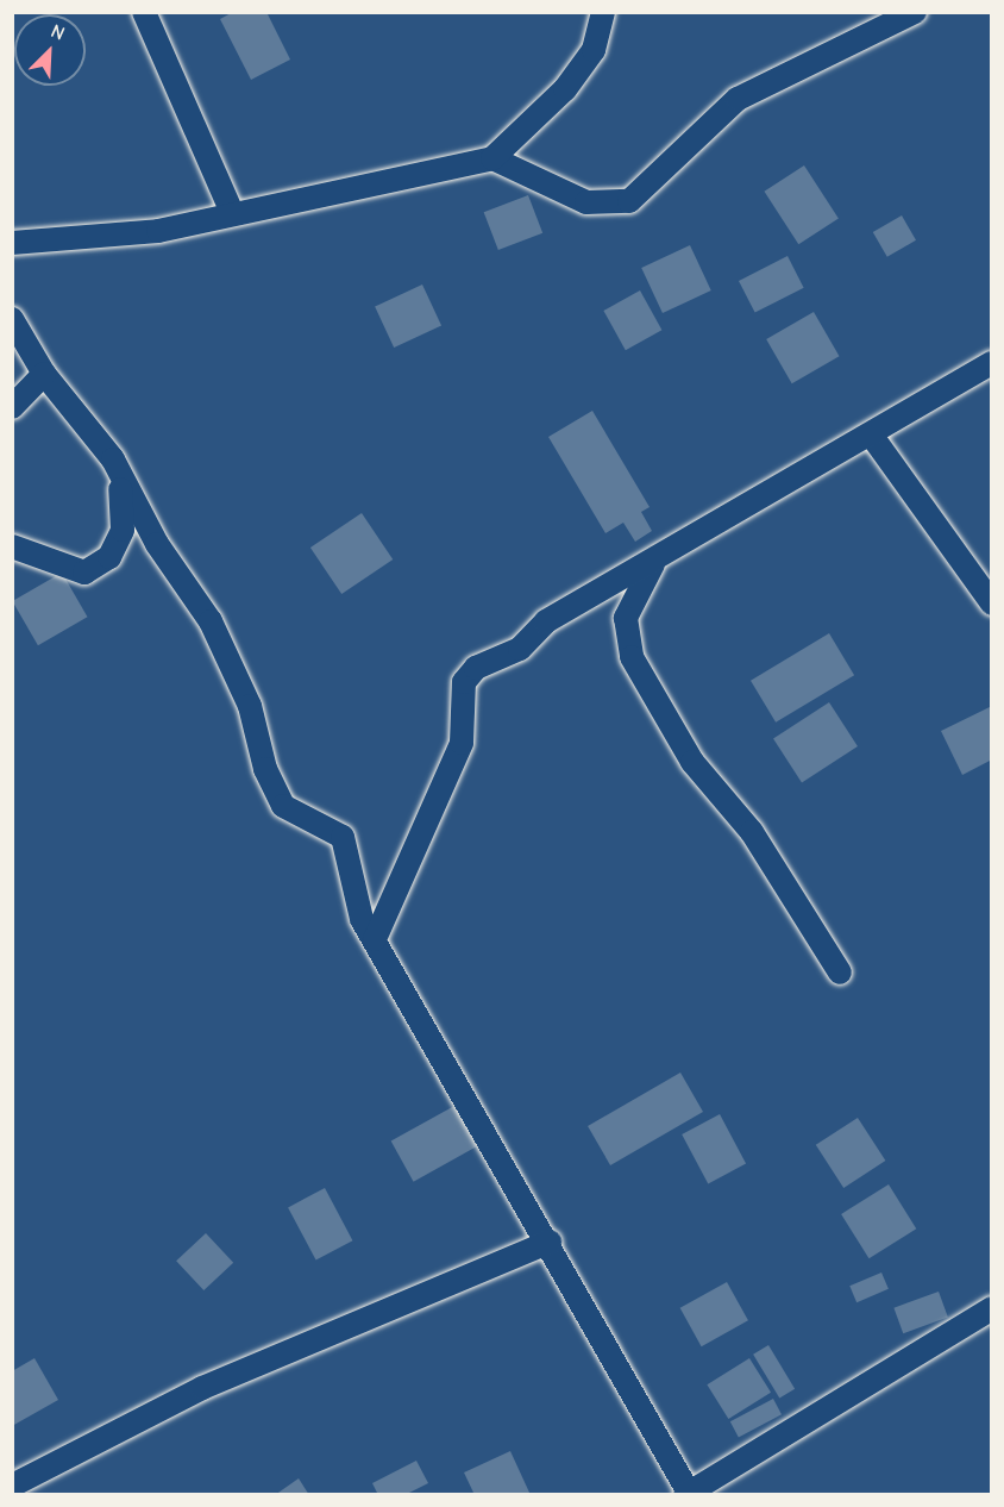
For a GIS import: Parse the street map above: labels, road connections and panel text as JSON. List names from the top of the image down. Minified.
{"north":"top right"}
